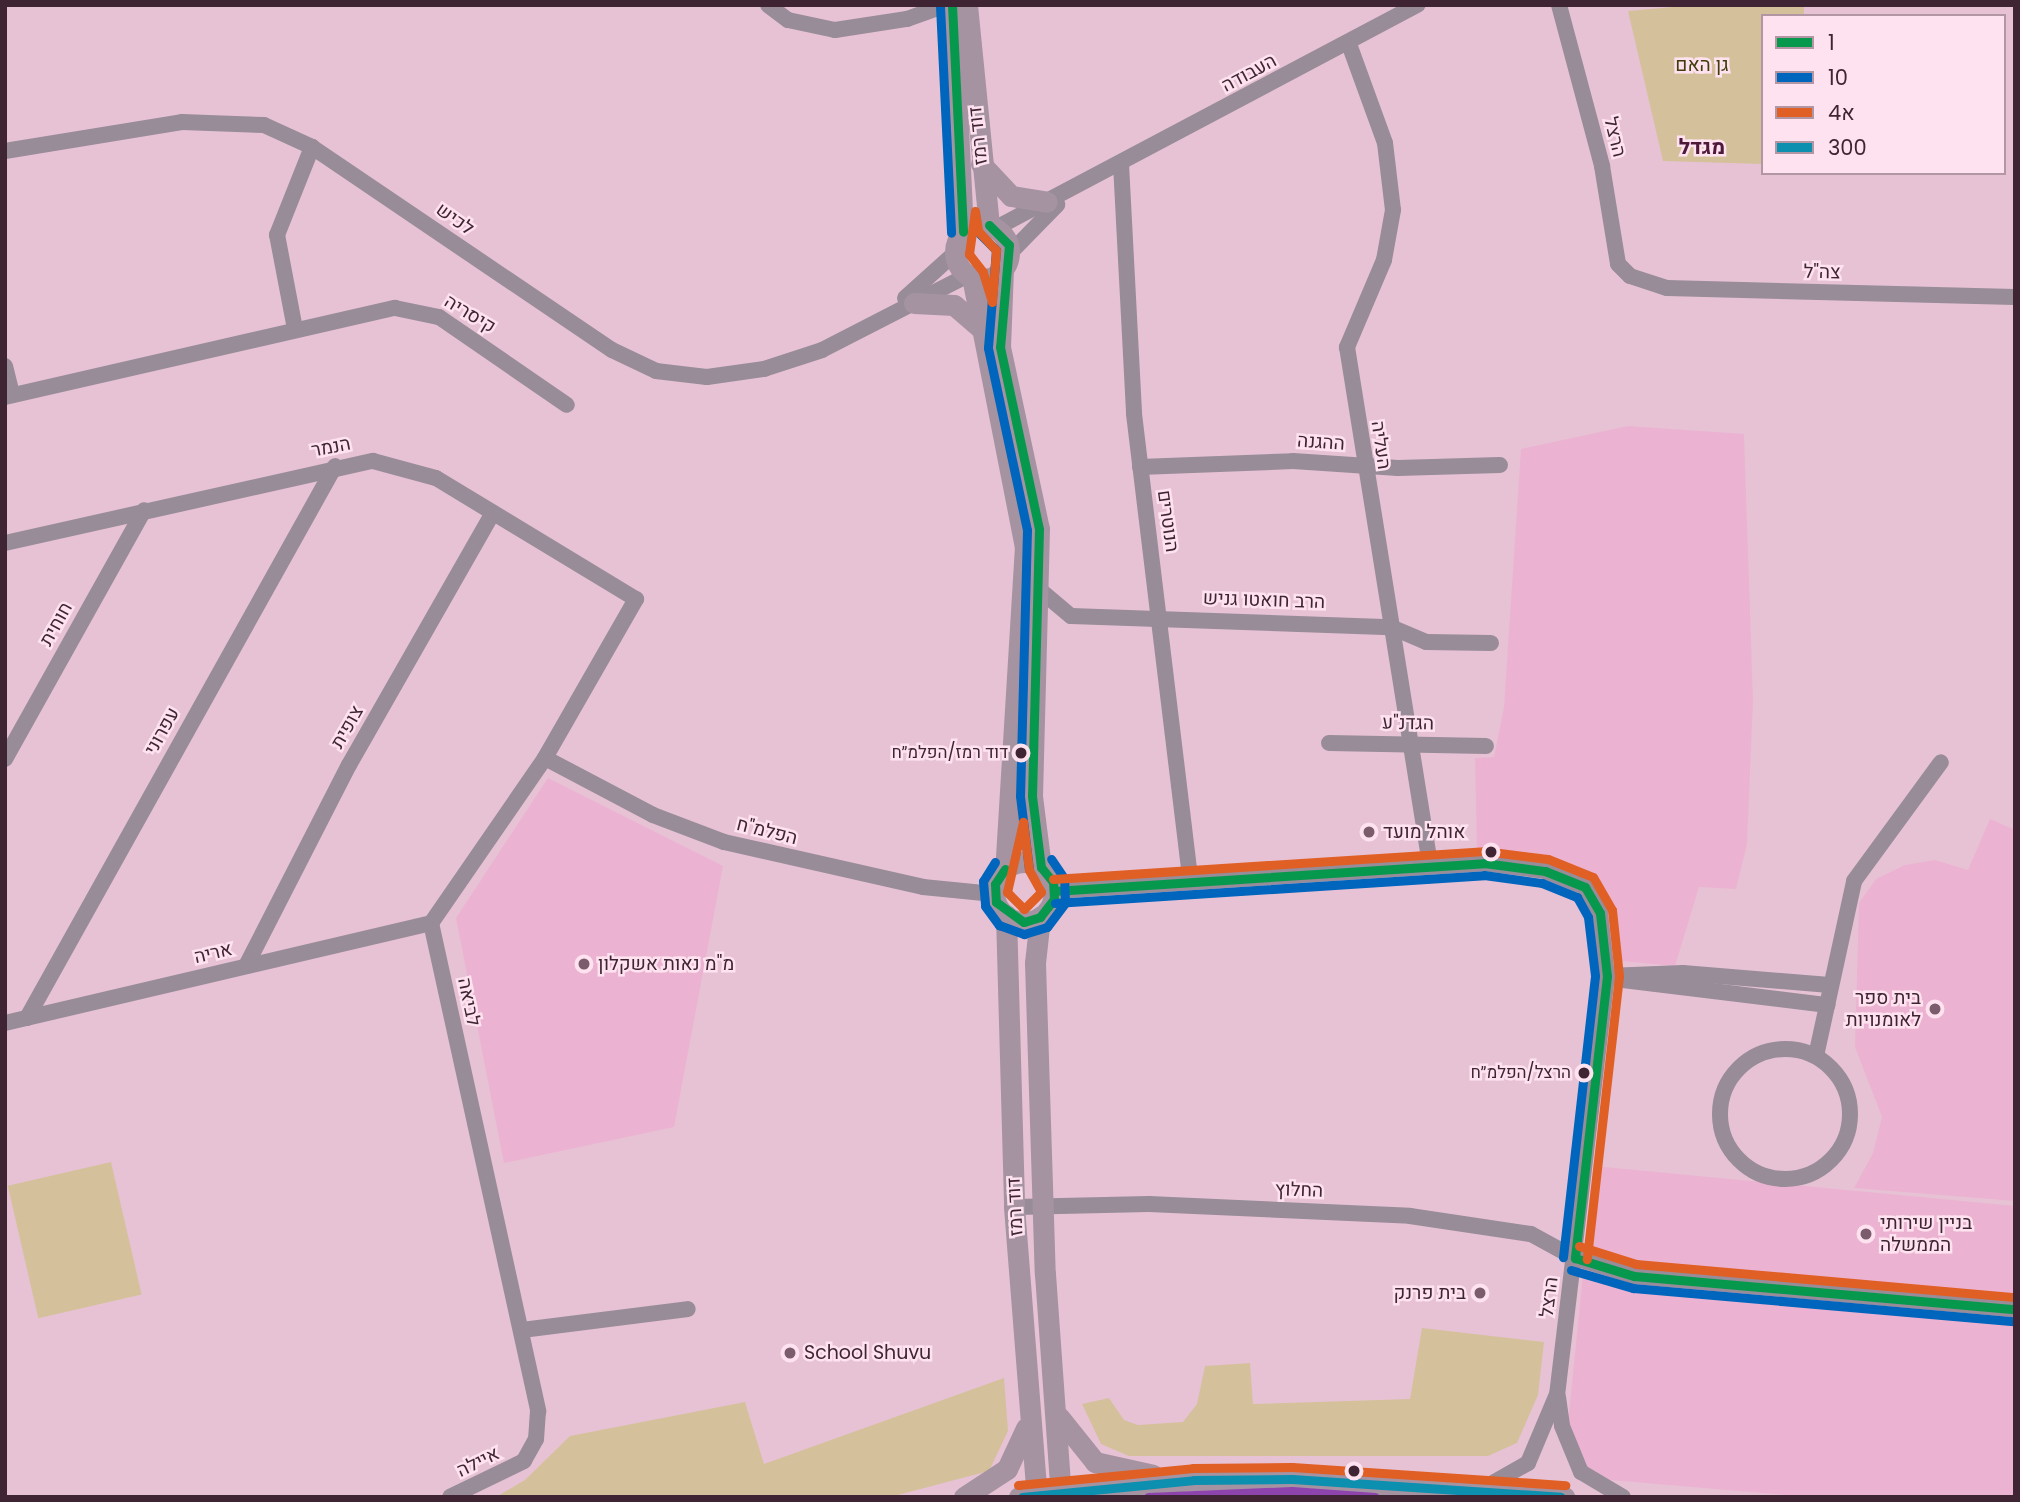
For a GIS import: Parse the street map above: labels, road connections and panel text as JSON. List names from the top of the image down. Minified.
{"streets":{"street":["העבודה","דוד רמז","הרצל","לכיש","צה\"ל","קיסריה","ההגנה","העליה","הנמר","הנוטרים","הרב חואטו גניש","חוחית","הגדנ\"ע","צופית","עפרוני","הפלמ\"ח","אריה","לביאה","החלוץ","איילה"]},"crossings":[["העבודה","דוד רמז"],["העבודה","לכיש"],["העבודה","העליה"],["העבודה","הנוטרים"],["דוד רמז","לכיש"],["דוד רמז","הפלמ\"ח"],["דוד רמז","החלוץ"],["הרצל","צה\"ל"],["הרצל","העליה"],["הרצל","החלוץ"],["ההגנה","העליה"],["ההגנה","הנוטרים"],["העליה","הרב חואטו גניש"],["העליה","הגדנ\"ע"],["הנמר","חוחית"],["הנמר","צופית"],["הנמר","עפרוני"],["הנמר","הפלמ\"ח"],["הנוטרים","הרב חואטו גניש"],["צופית","אריה"],["עפרוני","אריה"],["אריה","לביאה"],["לביאה","איילה"]],"districts":["מגדל"],"parks":["גן האם"],"places":["דוד רמז/הפלמ״ח","אוהל מועד","מ\"מ נאות אשקלון","בית ספר לאומנויות","הרצל/הפלמ״ח","בניין שירותי הממשלה","בית פרנק","School Shuvu"],"lines":["transit line 1","transit line 10","transit line 4א","transit line 300"],"legend":["1","10","4א","300"]}
